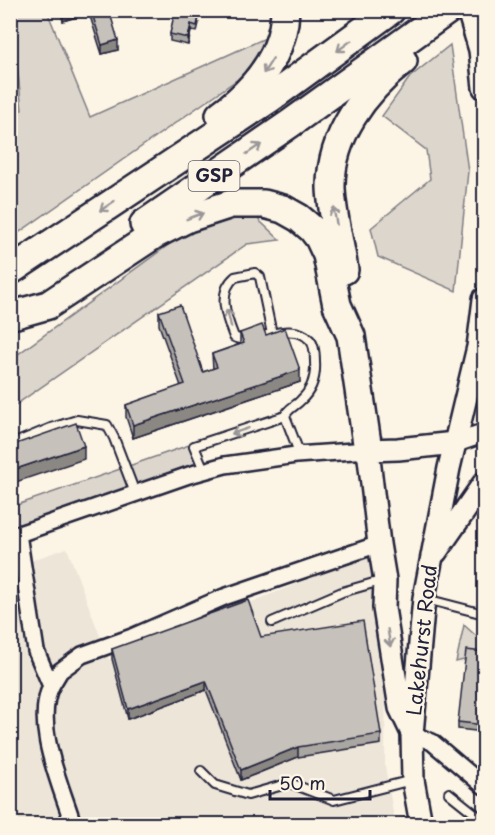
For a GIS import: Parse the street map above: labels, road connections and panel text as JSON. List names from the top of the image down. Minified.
{"streets":{"highway":["GSP"],"main road":["Lakehurst Road"]},"scale_bar":"50 m"}
